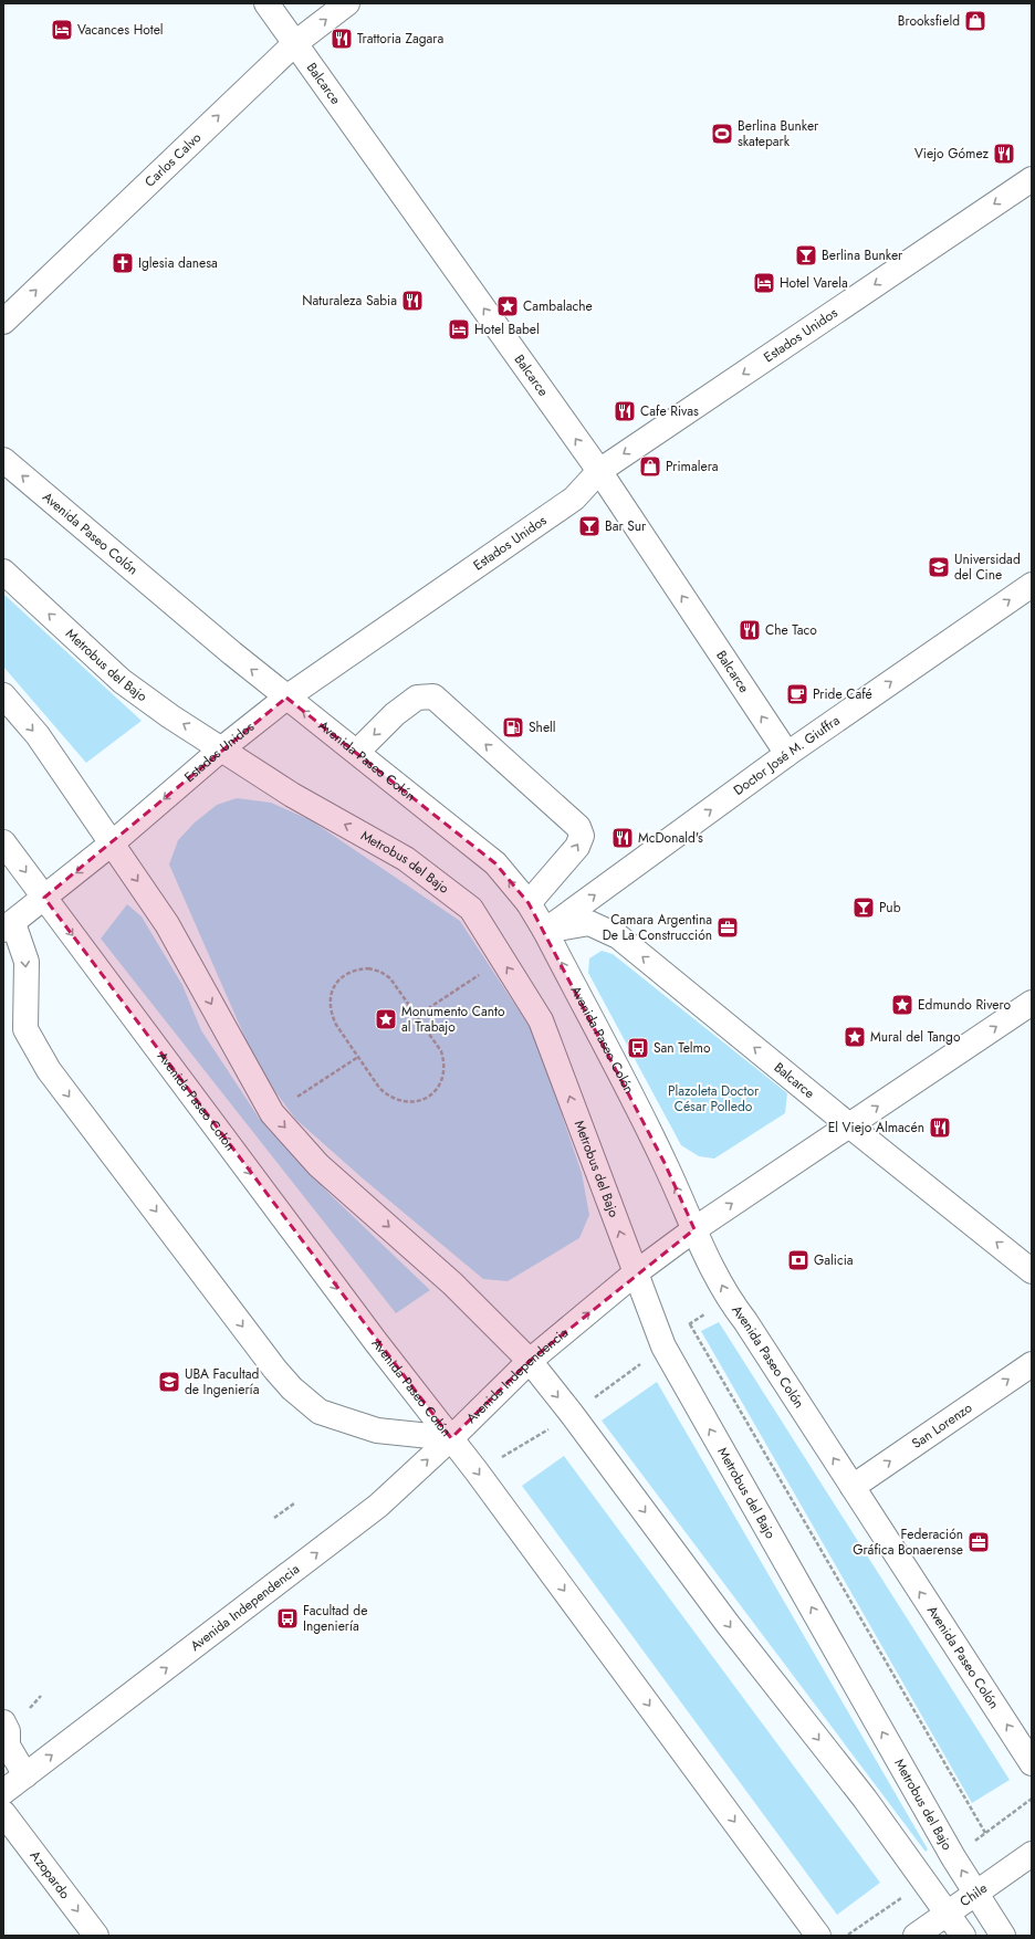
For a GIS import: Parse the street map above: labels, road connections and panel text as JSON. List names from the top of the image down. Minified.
{"streets":{"street":["Balcarce","Carlos Calvo","Estados Unidos","Avenida Paseo Colón","Metrobus del Bajo","Doctor José M. Giuffra","Avenida Independencia","San Lorenzo","Azopardo","Chile"]},"crossings":[["Balcarce","Carlos Calvo"],["Balcarce","Estados Unidos"],["Balcarce","Avenida Paseo Colón"],["Balcarce","Doctor José M. Giuffra"],["Balcarce","Avenida Independencia"],["Estados Unidos","Avenida Paseo Colón"],["Estados Unidos","Metrobus del Bajo"],["Avenida Paseo Colón","Doctor José M. Giuffra"],["Avenida Paseo Colón","Avenida Independencia"],["Avenida Paseo Colón","San Lorenzo"],["Metrobus del Bajo","Avenida Independencia"],["Metrobus del Bajo","Chile"]],"one_way":["Balcarce","Carlos Calvo","Estados Unidos","Doctor José M. Giuffra","Avenida Independencia","San Lorenzo","Azopardo"],"parks":["Plazoleta Doctor César Polledo"],"places":{"shop":["Brooksfield","Primalera"],"hotel":["Vacances Hotel","Hotel Varela","Hotel Babel"],"restaurant":["Trattoria Zagara","Viejo Gómez","Naturaleza Sabia","Cafe Rivas","Che Taco","McDonald's","El Viejo Almacén"],"sports":["Berlina Bunker skatepark"],"bar":["Berlina Bunker","Bar Sur","Pub"],"church":["Iglesia danesa"],"place":["Cambalache","Edmundo Rivero","Monumento Canto al Trabajo","Mural del Tango"],"school or university":["Universidad del Cine","UBA Facultad de Ingeniería"],"cafe":["Pride Café"],"fuel station":["Shell"],"office":["Camara Argentina De La Construcción","Federación Gráfica Bonaerense"],"bus stop":["San Telmo","Facultad de Ingeniería"],"bank":["Galicia"]}}
